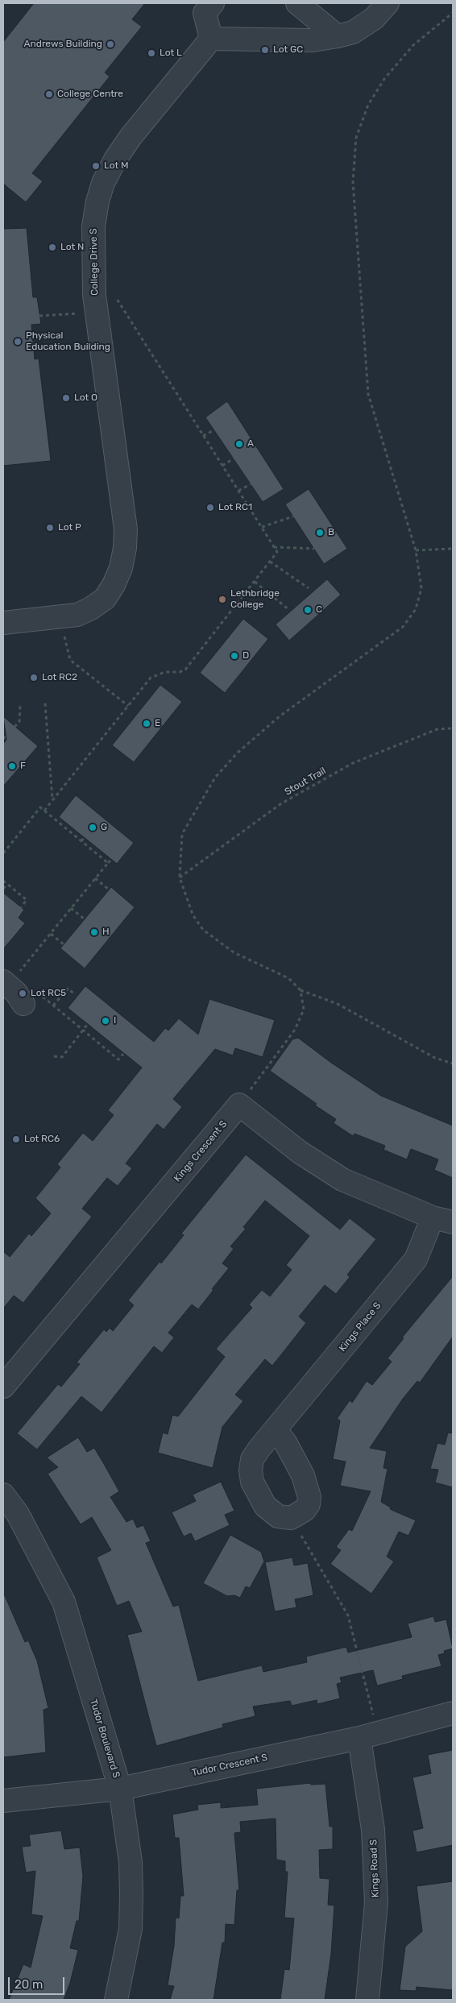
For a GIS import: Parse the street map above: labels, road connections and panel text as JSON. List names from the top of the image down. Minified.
{"streets":{"street":["College Drive S","Kings Crescent S","Kings Place S","Tudor Boulevard S","Tudor Crescent S","Kings Road S"],"path":["Stout Trail"]},"crossings":[["Tudor Boulevard S","Tudor Crescent S"],["Tudor Crescent S","Kings Road S"]],"places":["Andrews Building","Lot GC","Lot L","College Centre","Lot M","Lot N","Physical Education Building","Lot O","A","Lot RC1","Lot P","B","Lethbridge College","C","D","Lot RC2","E","F","G","H","Lot RC5","I","Lot RC6"],"scale_bar":"20 m"}
